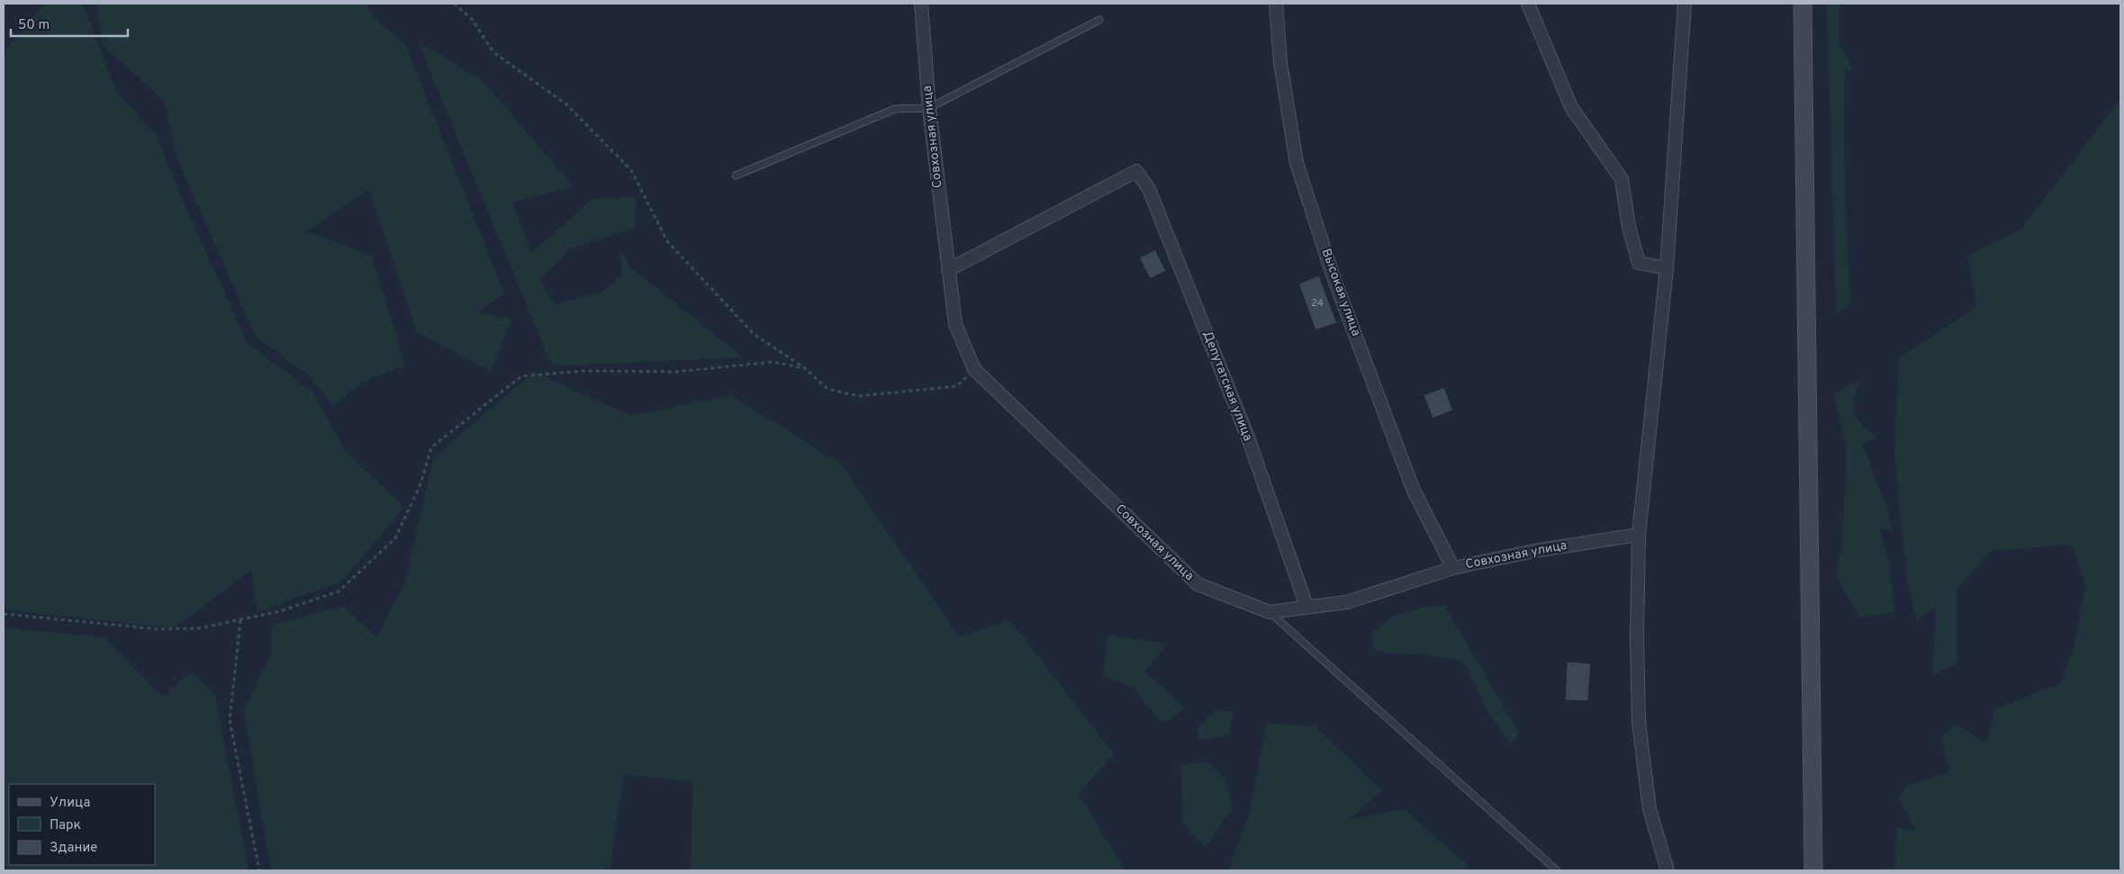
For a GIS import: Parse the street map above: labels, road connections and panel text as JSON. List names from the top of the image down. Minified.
{"streets":{"street":["Совхозная улица","Высокая улица","Депутатская улица"]},"crossings":[["Совхозная улица","Высокая улица"],["Совхозная улица","Депутатская улица"]],"house_numbers":["24"],"legend":["Улица","Парк","Здание"],"scale_bar":"50 m"}
